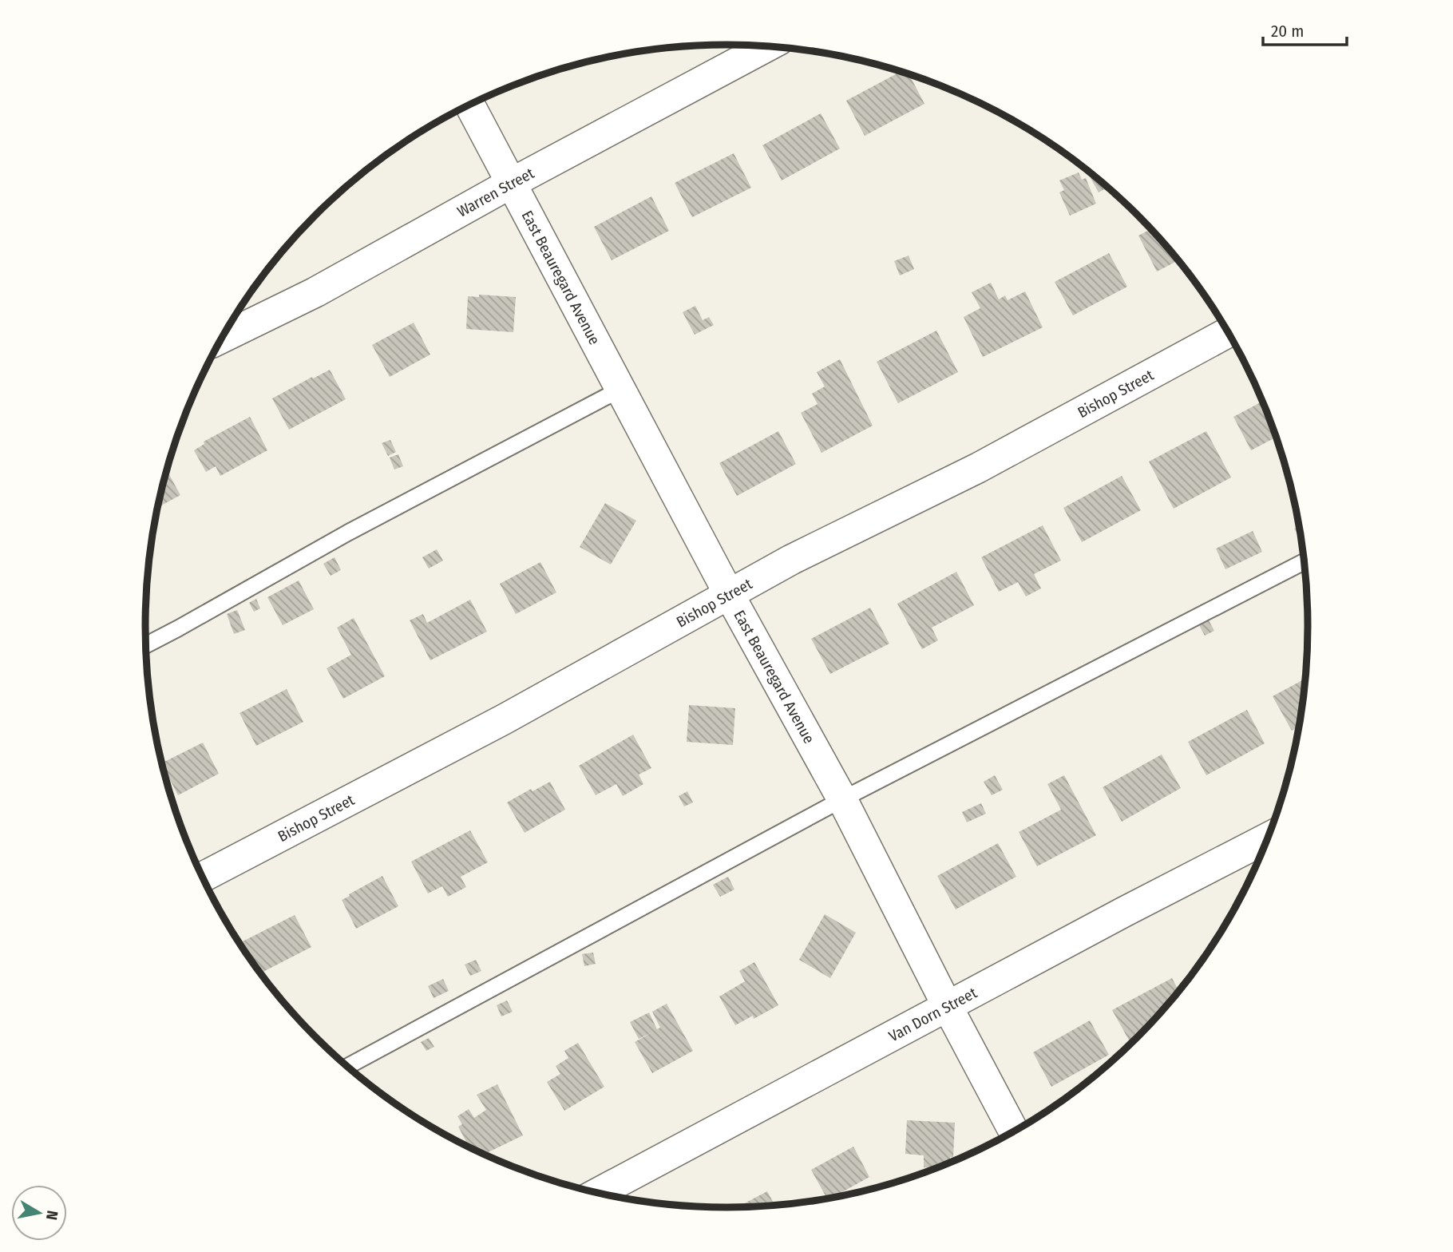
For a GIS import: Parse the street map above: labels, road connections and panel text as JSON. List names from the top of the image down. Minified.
{"streets":{"street":["Warren Street","East Beauregard Avenue","Bishop Street","Van Dorn Street"]},"crossings":[["Warren Street","East Beauregard Avenue"],["East Beauregard Avenue","Bishop Street"],["East Beauregard Avenue","Van Dorn Street"]],"scale_bar":"20 m","north":"right"}
